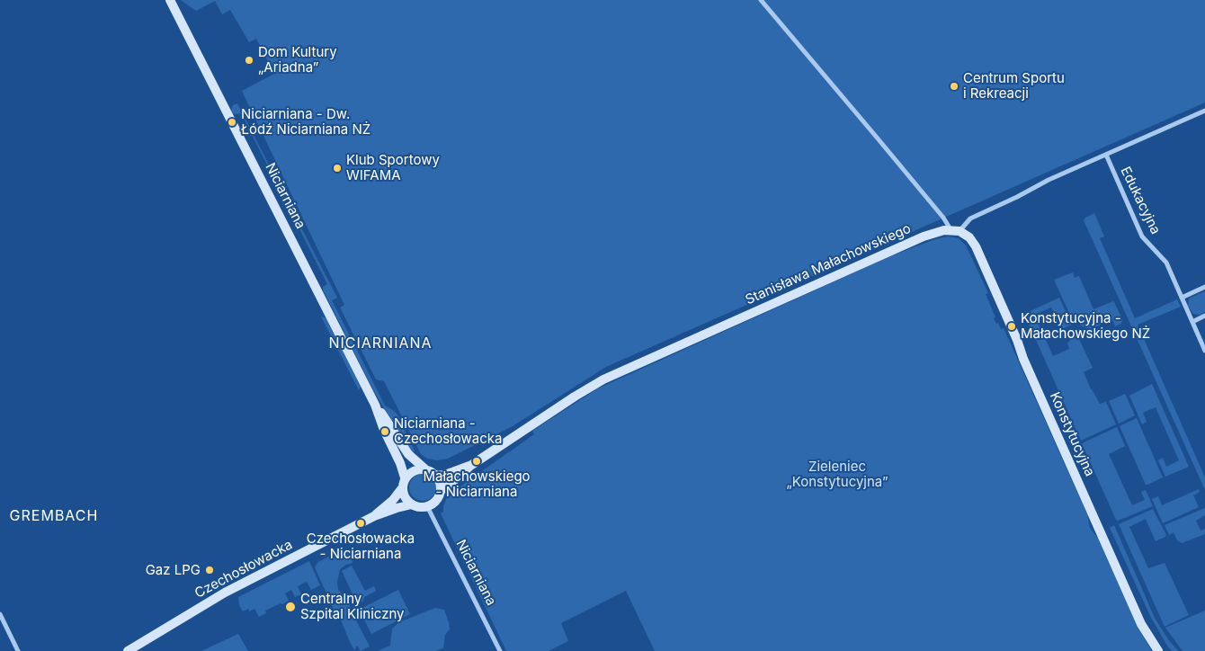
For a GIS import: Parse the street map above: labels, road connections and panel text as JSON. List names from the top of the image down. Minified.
{"streets":{"street":["Niciarniana","Edukacyjna","Stanisława Małachowskiego","Konstytucyjna","Czechosłowacka"]},"crossings":[["Niciarniana","Stanisława Małachowskiego"],["Niciarniana","Czechosłowacka"],["Stanisława Małachowskiego","Konstytucyjna"],["Stanisława Małachowskiego","Czechosłowacka"]],"districts":["NICIARNIANA","GREMBACH"],"parks":["Zieleniec „Konstytucyjna”"],"places":["Dom Kultury „Ariadna”","Centrum Sportu i Rekreacji","Niciarniana - Dw. Łódź Niciarniana NŻ","Klub Sportowy WIFAMA","Konstytucyjna - Małachowskiego NŻ","Niciarniana - Czechosłowacka","Małachowskiego - Niciarniana","Czechosłowacka - Niciarniana","Gaz LPG","Centralny Szpital Kliniczny"]}
